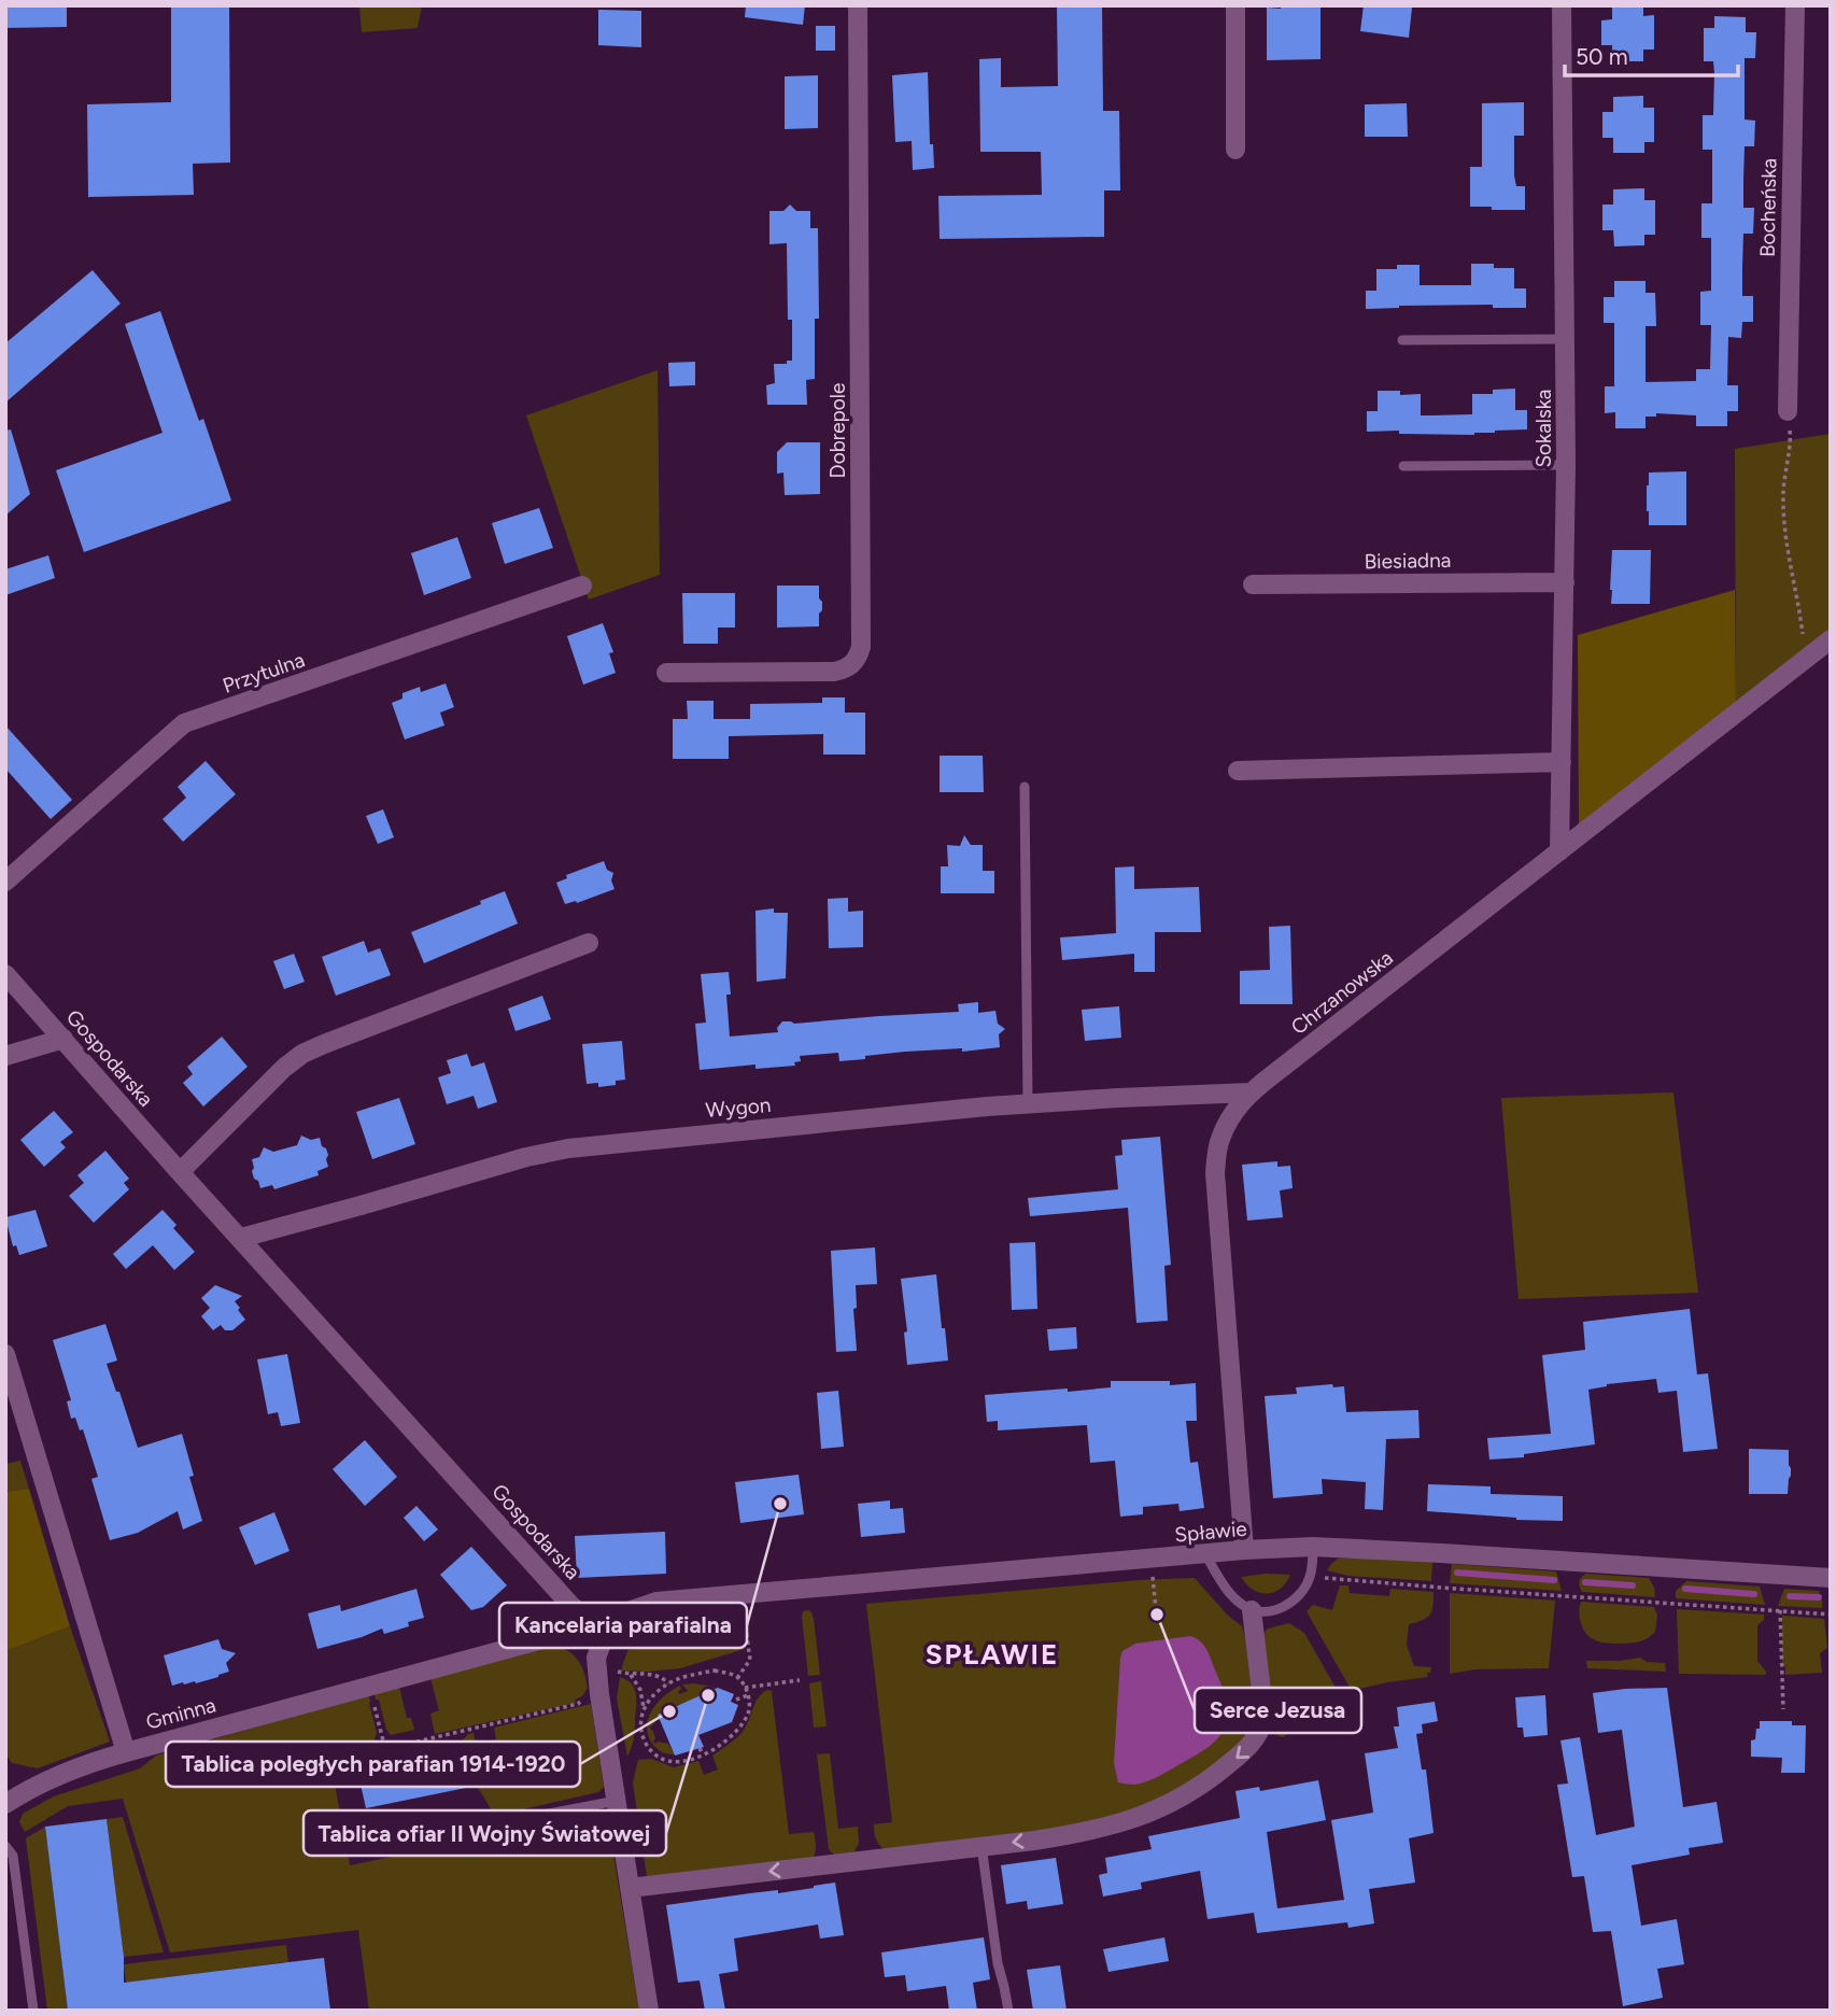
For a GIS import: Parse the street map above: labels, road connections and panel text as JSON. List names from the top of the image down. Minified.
{"streets":{"street":["Bocheńska","Sokalska","Dobrepole","Biesiadna","Przytulna","Chrzanowska","Gospodarska","Wygon","Spławie","Gminna"]},"crossings":[["Sokalska","Biesiadna"],["Sokalska","Chrzanowska"],["Chrzanowska","Wygon"],["Chrzanowska","Spławie"],["Gospodarska","Wygon"],["Gospodarska","Spławie"],["Gospodarska","Gminna"],["Spławie","Gminna"]],"districts":["SPŁAWIE"],"places":["Kancelaria parafialna","Serce Jezusa","Tablica ofiar II Wojny Światowej","Tablica poległych parafian 1914-1920"],"scale_bar":"50 m"}
